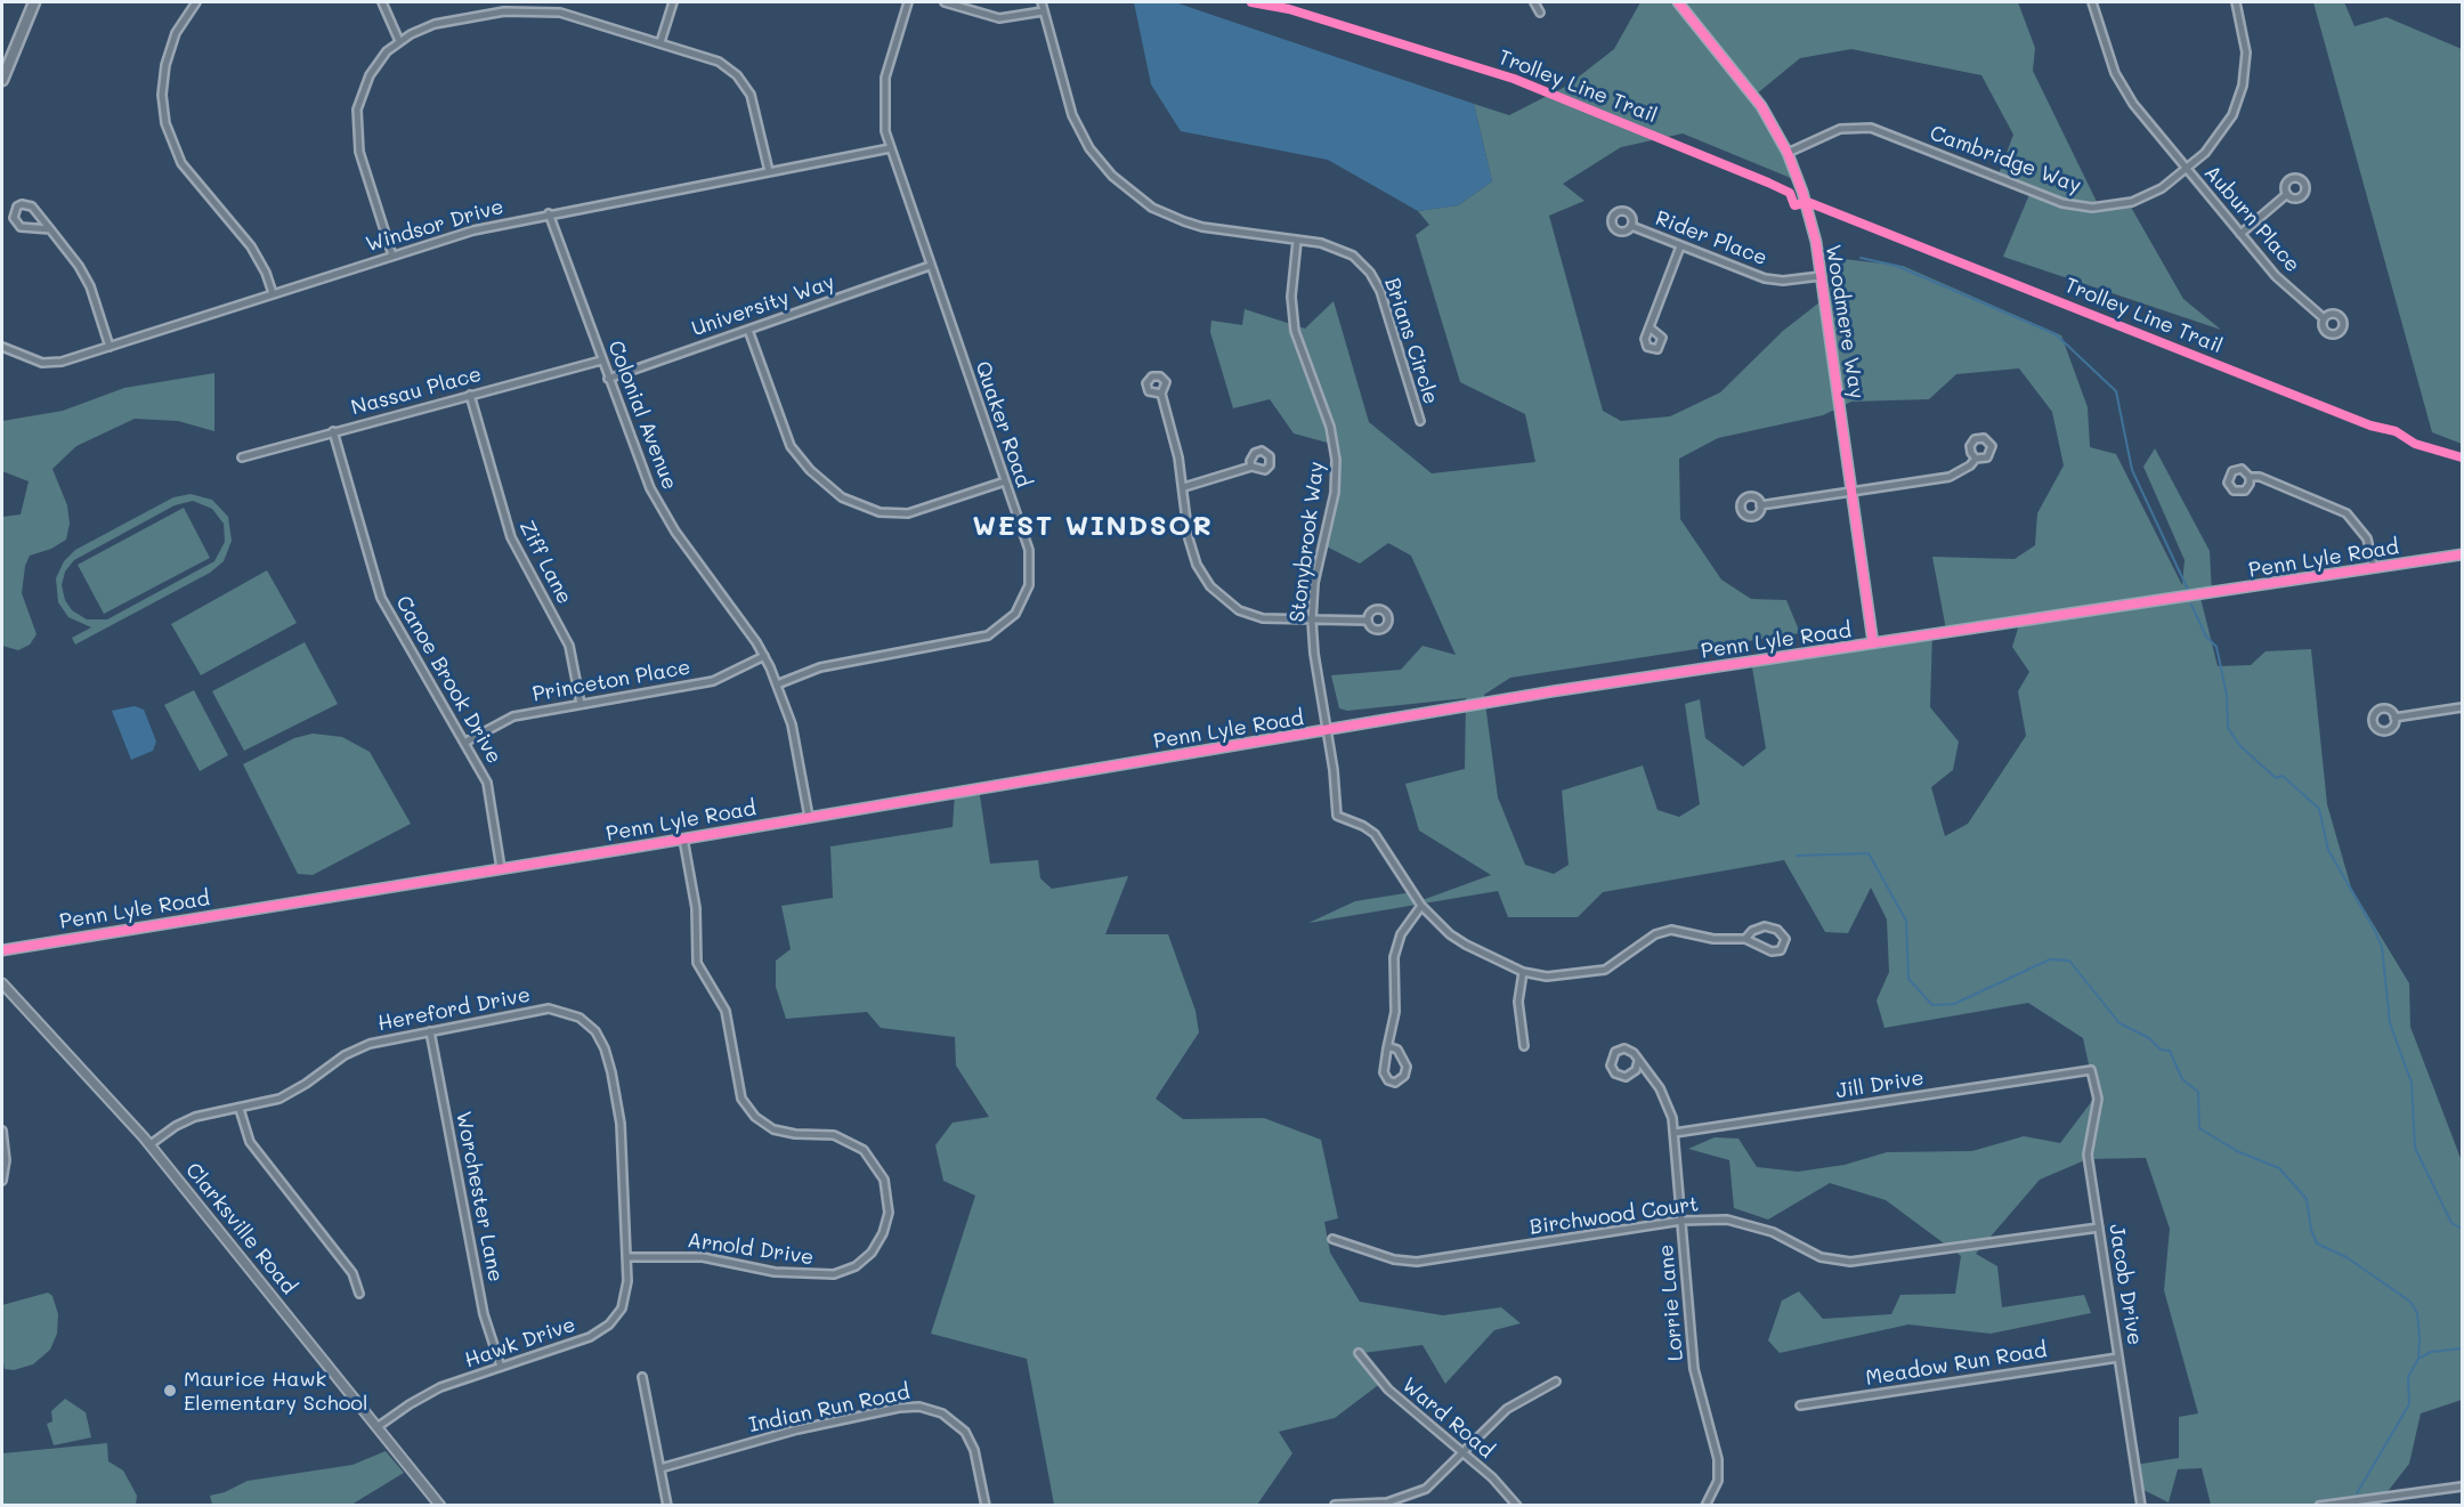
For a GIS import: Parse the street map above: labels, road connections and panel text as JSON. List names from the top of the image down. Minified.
{"streets":{"street":["Cambridge Way","Auburn Place","Windsor Drive","Rider Place","University Way","Woodmere Way","Brians Circle","Nassau Place","Colonial Avenue","Quaker Road","Stonybrook Way","Penn Lyle Road","Ziff Lane","Canoe Brook Drive","Princeton Place","Hereford Drive","Jill Drive","Worchester Lane","Birchwood Court","Clarksville Road","Arnold Drive","Jacob Drive","Lorrie Lane","Hawk Drive","Meadow Run Road","Indian Run Road","Ward Road"],"cycle path":["Trolley Line Trail"]},"crossings":[["Cambridge Way","Auburn Place"],["Cambridge Way","Woodmere Way"],["Windsor Drive","Colonial Avenue"],["Windsor Drive","Quaker Road"],["Rider Place","Woodmere Way"],["University Way","Colonial Avenue"],["University Way","Quaker Road"],["Woodmere Way","Penn Lyle Road"],["Brians Circle","Stonybrook Way"],["Nassau Place","Colonial Avenue"],["Nassau Place","Ziff Lane"],["Nassau Place","Canoe Brook Drive"],["Colonial Avenue","Quaker Road"],["Colonial Avenue","Princeton Place"],["Stonybrook Way","Penn Lyle Road"],["Penn Lyle Road","Canoe Brook Drive"],["Penn Lyle Road","Arnold Drive"],["Ziff Lane","Princeton Place"],["Canoe Brook Drive","Princeton Place"],["Hereford Drive","Worchester Lane"],["Hereford Drive","Clarksville Road"],["Hereford Drive","Arnold Drive"],["Hereford Drive","Hawk Drive"],["Jill Drive","Jacob Drive"],["Jill Drive","Lorrie Lane"],["Worchester Lane","Hawk Drive"],["Birchwood Court","Jacob Drive"],["Birchwood Court","Lorrie Lane"],["Clarksville Road","Hawk Drive"],["Arnold Drive","Hawk Drive"],["Jacob Drive","Meadow Run Road"]],"districts":["WEST WINDSOR"],"places":["Maurice Hawk Elementary School"]}
